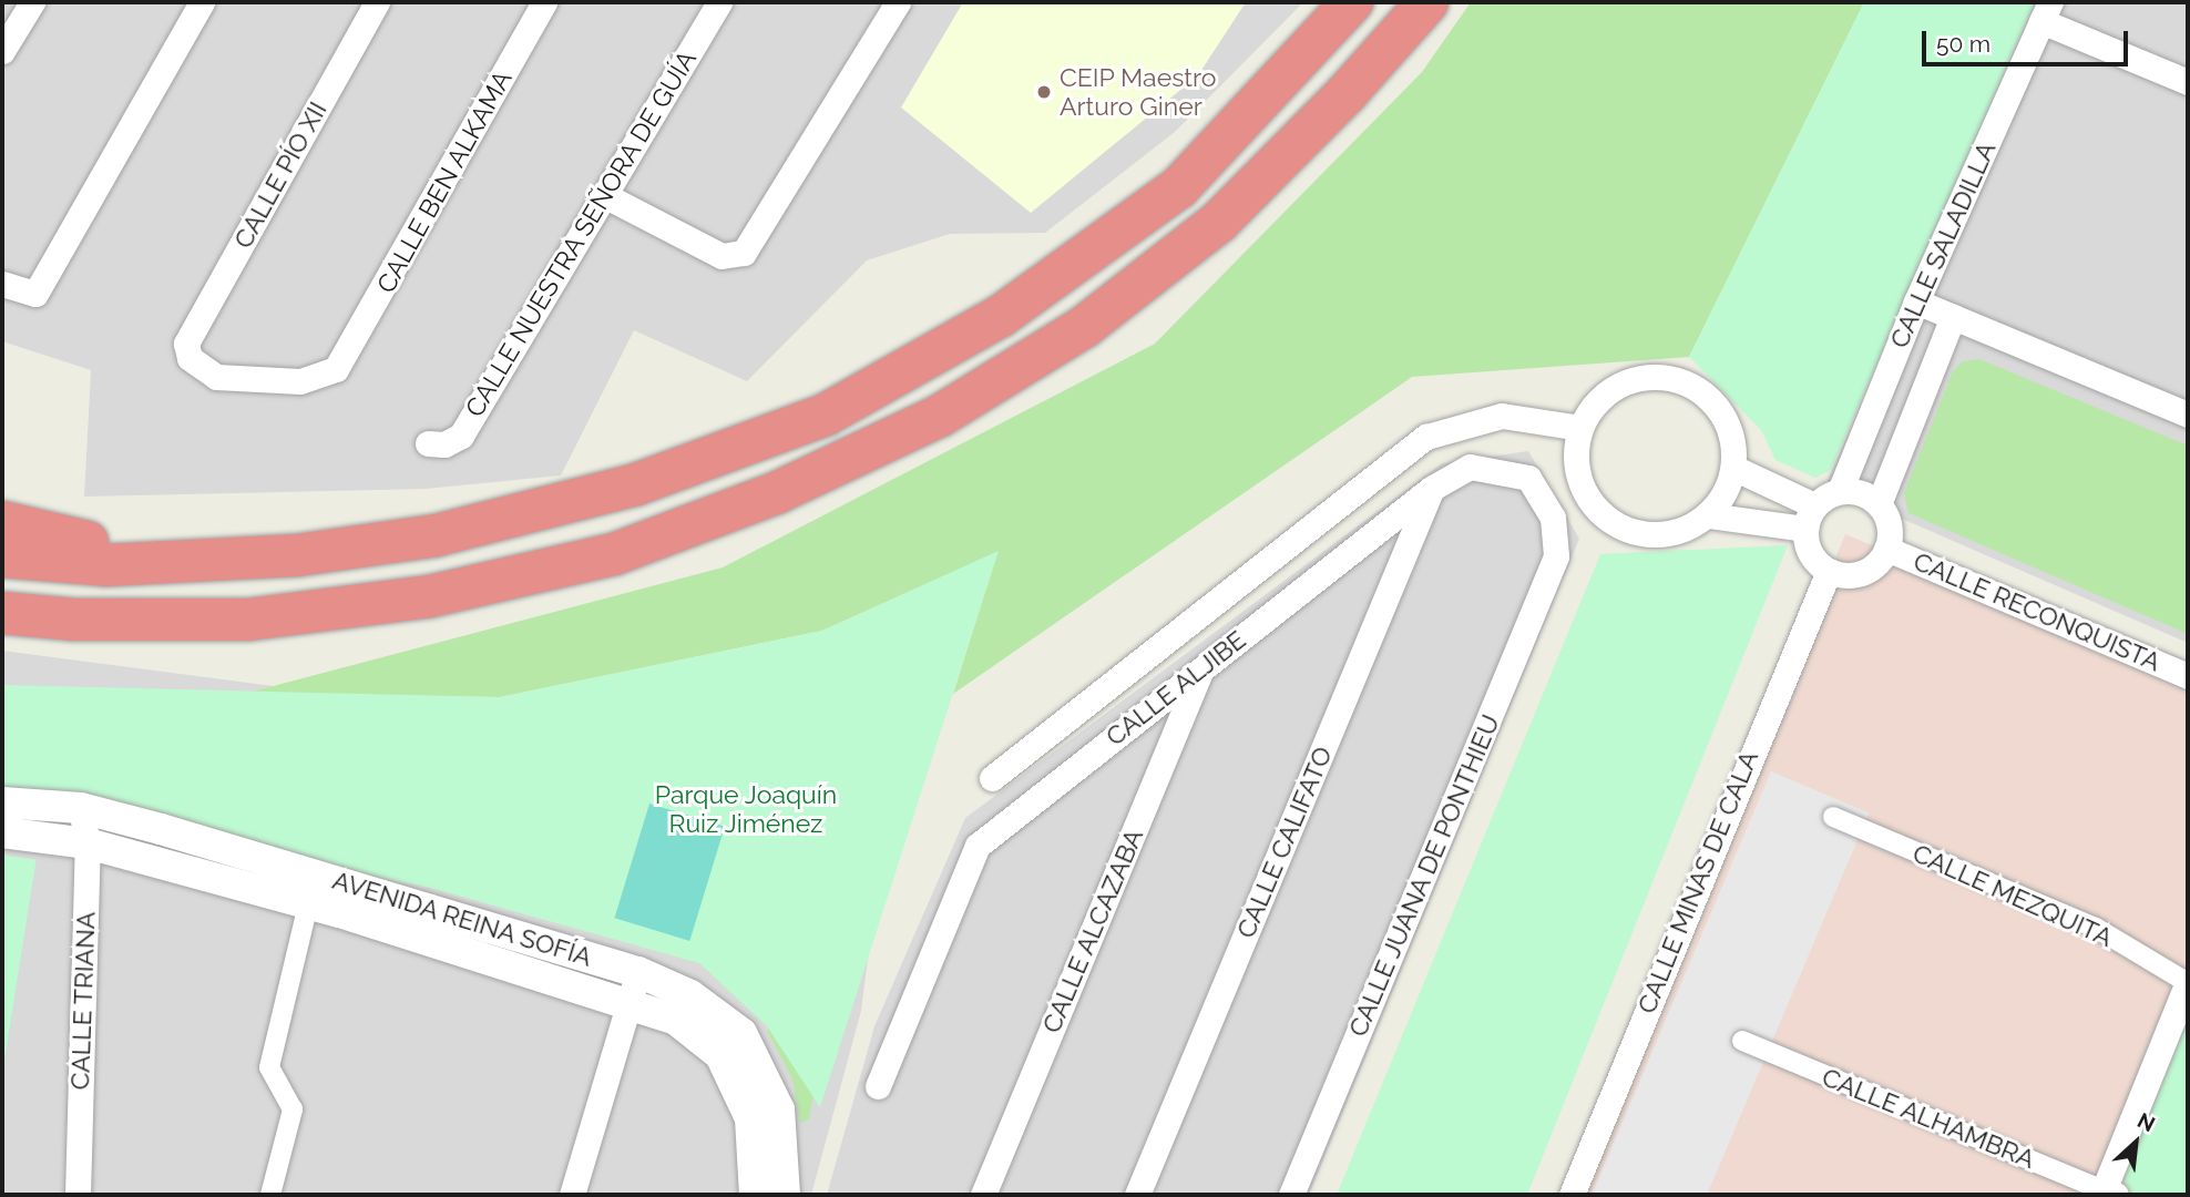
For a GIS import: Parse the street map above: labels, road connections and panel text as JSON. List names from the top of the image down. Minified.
{"streets":{"street":["CALLE PÍO XII","CALLE BEN ALKAMA","CALLE NUESTRA SEÑORA DE GUÍA","CALLE SALADILLA","CALLE RECONQUISTA","CALLE ALJIBE","CALLE CALIFATO","CALLE JUANA DE PONTHIEU","CALLE MINAS DE CALA","CALLE MEZQUITA","AVENIDA REINA SOFÍA","CALLE ALCAZABA","CALLE TRIANA","CALLE ALHAMBRA"]},"crossings":[["CALLE PÍO XII","CALLE BEN ALKAMA"],["CALLE SALADILLA","CALLE RECONQUISTA"],["CALLE SALADILLA","CALLE MINAS DE CALA"],["CALLE RECONQUISTA","CALLE MINAS DE CALA"],["CALLE ALJIBE","CALLE CALIFATO"],["CALLE ALJIBE","CALLE JUANA DE PONTHIEU"],["CALLE ALJIBE","CALLE ALCAZABA"],["AVENIDA REINA SOFÍA","CALLE TRIANA"]],"parks":["Parque Joaquín Ruiz Jiménez"],"places":["CEIP Maestro Arturo Giner"],"scale_bar":"50 m","north":"top right"}
